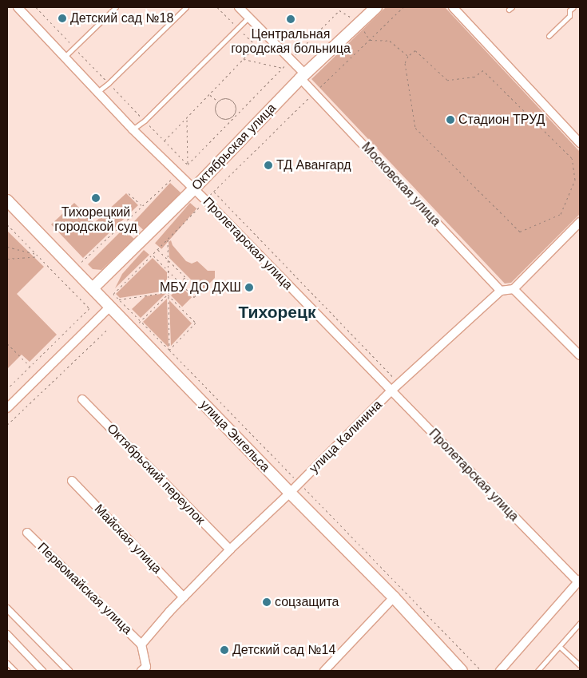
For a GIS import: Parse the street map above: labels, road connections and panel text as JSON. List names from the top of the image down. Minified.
{"streets":{"main road":["Октябрьская улица","улица Энгельса"],"street":["Московская улица","Пролетарская улица","улица Калинина","Октябрьский переулок","Майская улица","Первомайская улица"]},"crossings":[["Октябрьская улица","Московская улица"],["Октябрьская улица","Пролетарская улица"],["Октябрьская улица","улица Энгельса"],["Московская улица","улица Калинина"],["Пролетарская улица","улица Калинина"],["улица Энгельса","улица Калинина"],["улица Калинина","Октябрьский переулок"],["улица Калинина","Майская улица"],["улица Калинина","Первомайская улица"]],"districts":["Тихорецк"],"places":["Детский сад №18","Центральная городская больница","Стадион ТРУД","ТД Авангард","Тихорецкий городской суд","МБУ ДО ДХШ","соцзащита","Детский сад №14"]}
